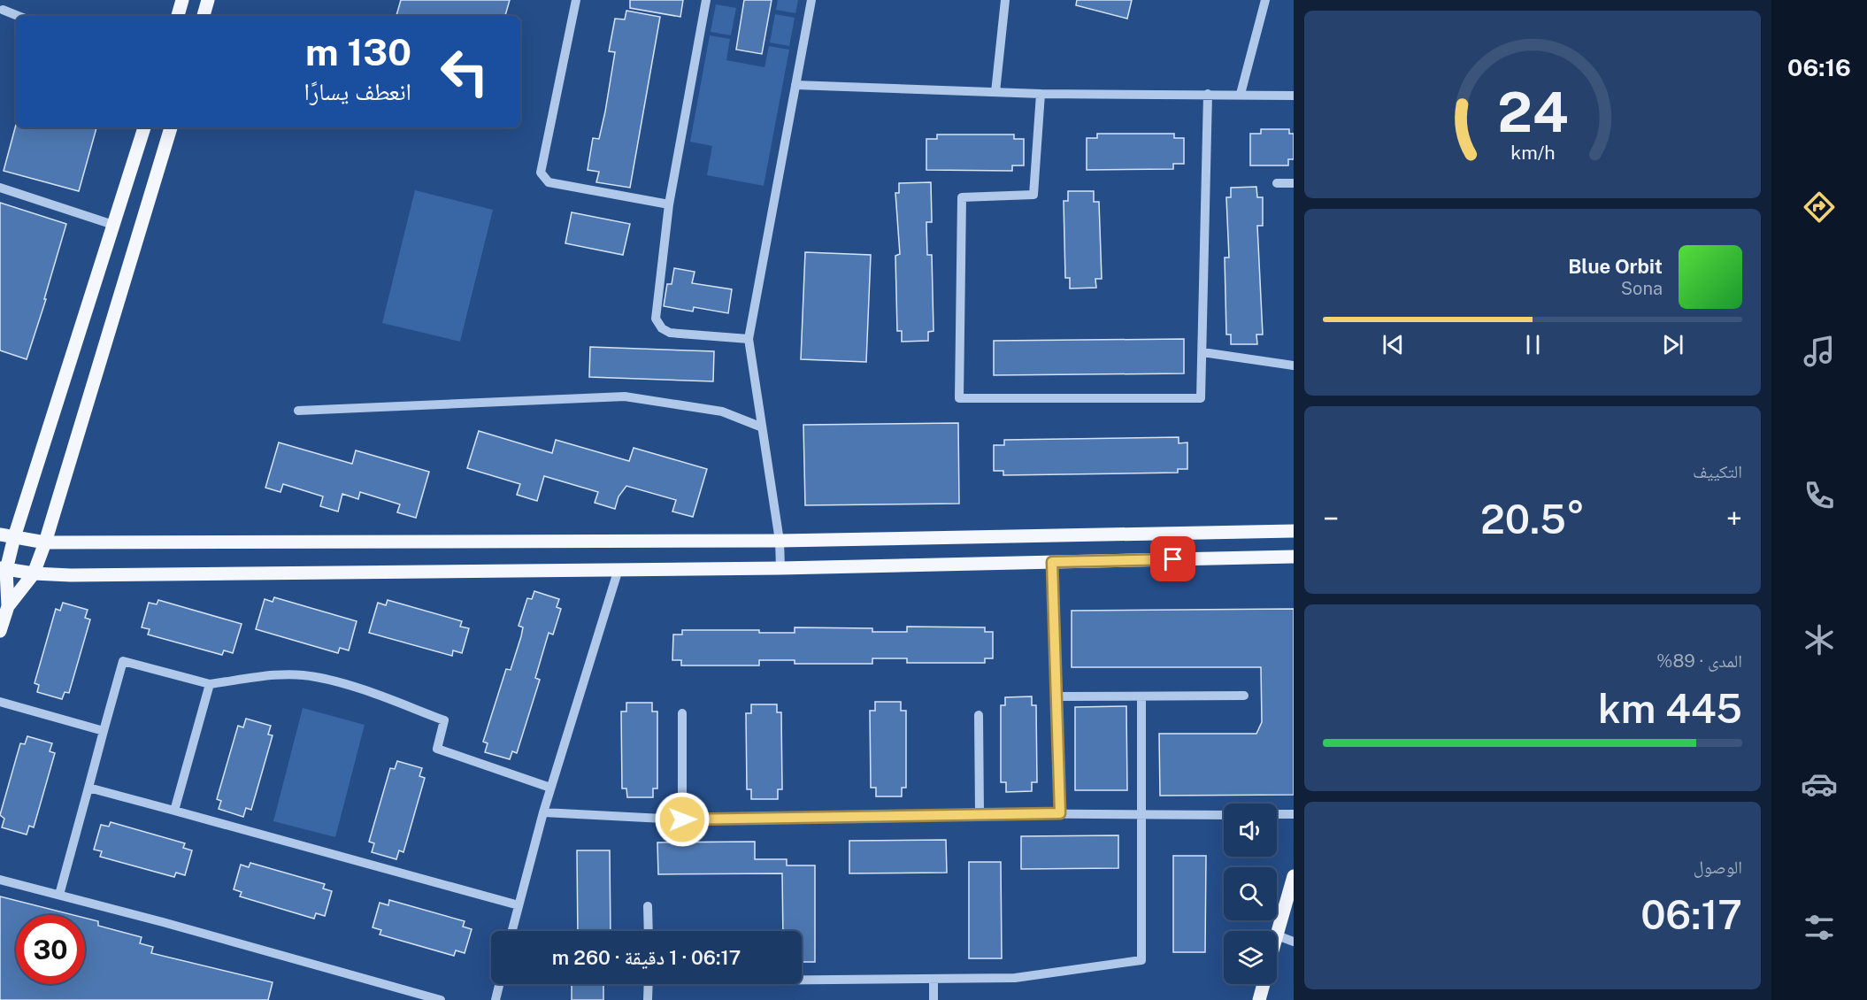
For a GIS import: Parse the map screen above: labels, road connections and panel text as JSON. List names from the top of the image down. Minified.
{"page":{"tabs":"06:16","turn":["130 m","انعطف يسارًا"],"song":["Blue Orbit","Sona"],"tile":["التكييف",["المدى · 89%","445 km"],["الوصول","06:17"]],"heat":["−","20.5°","+"],"limit":"30","trip":"06:17 · 1 دقيقة · 260 m","gauge":["24","km/h"]}}
